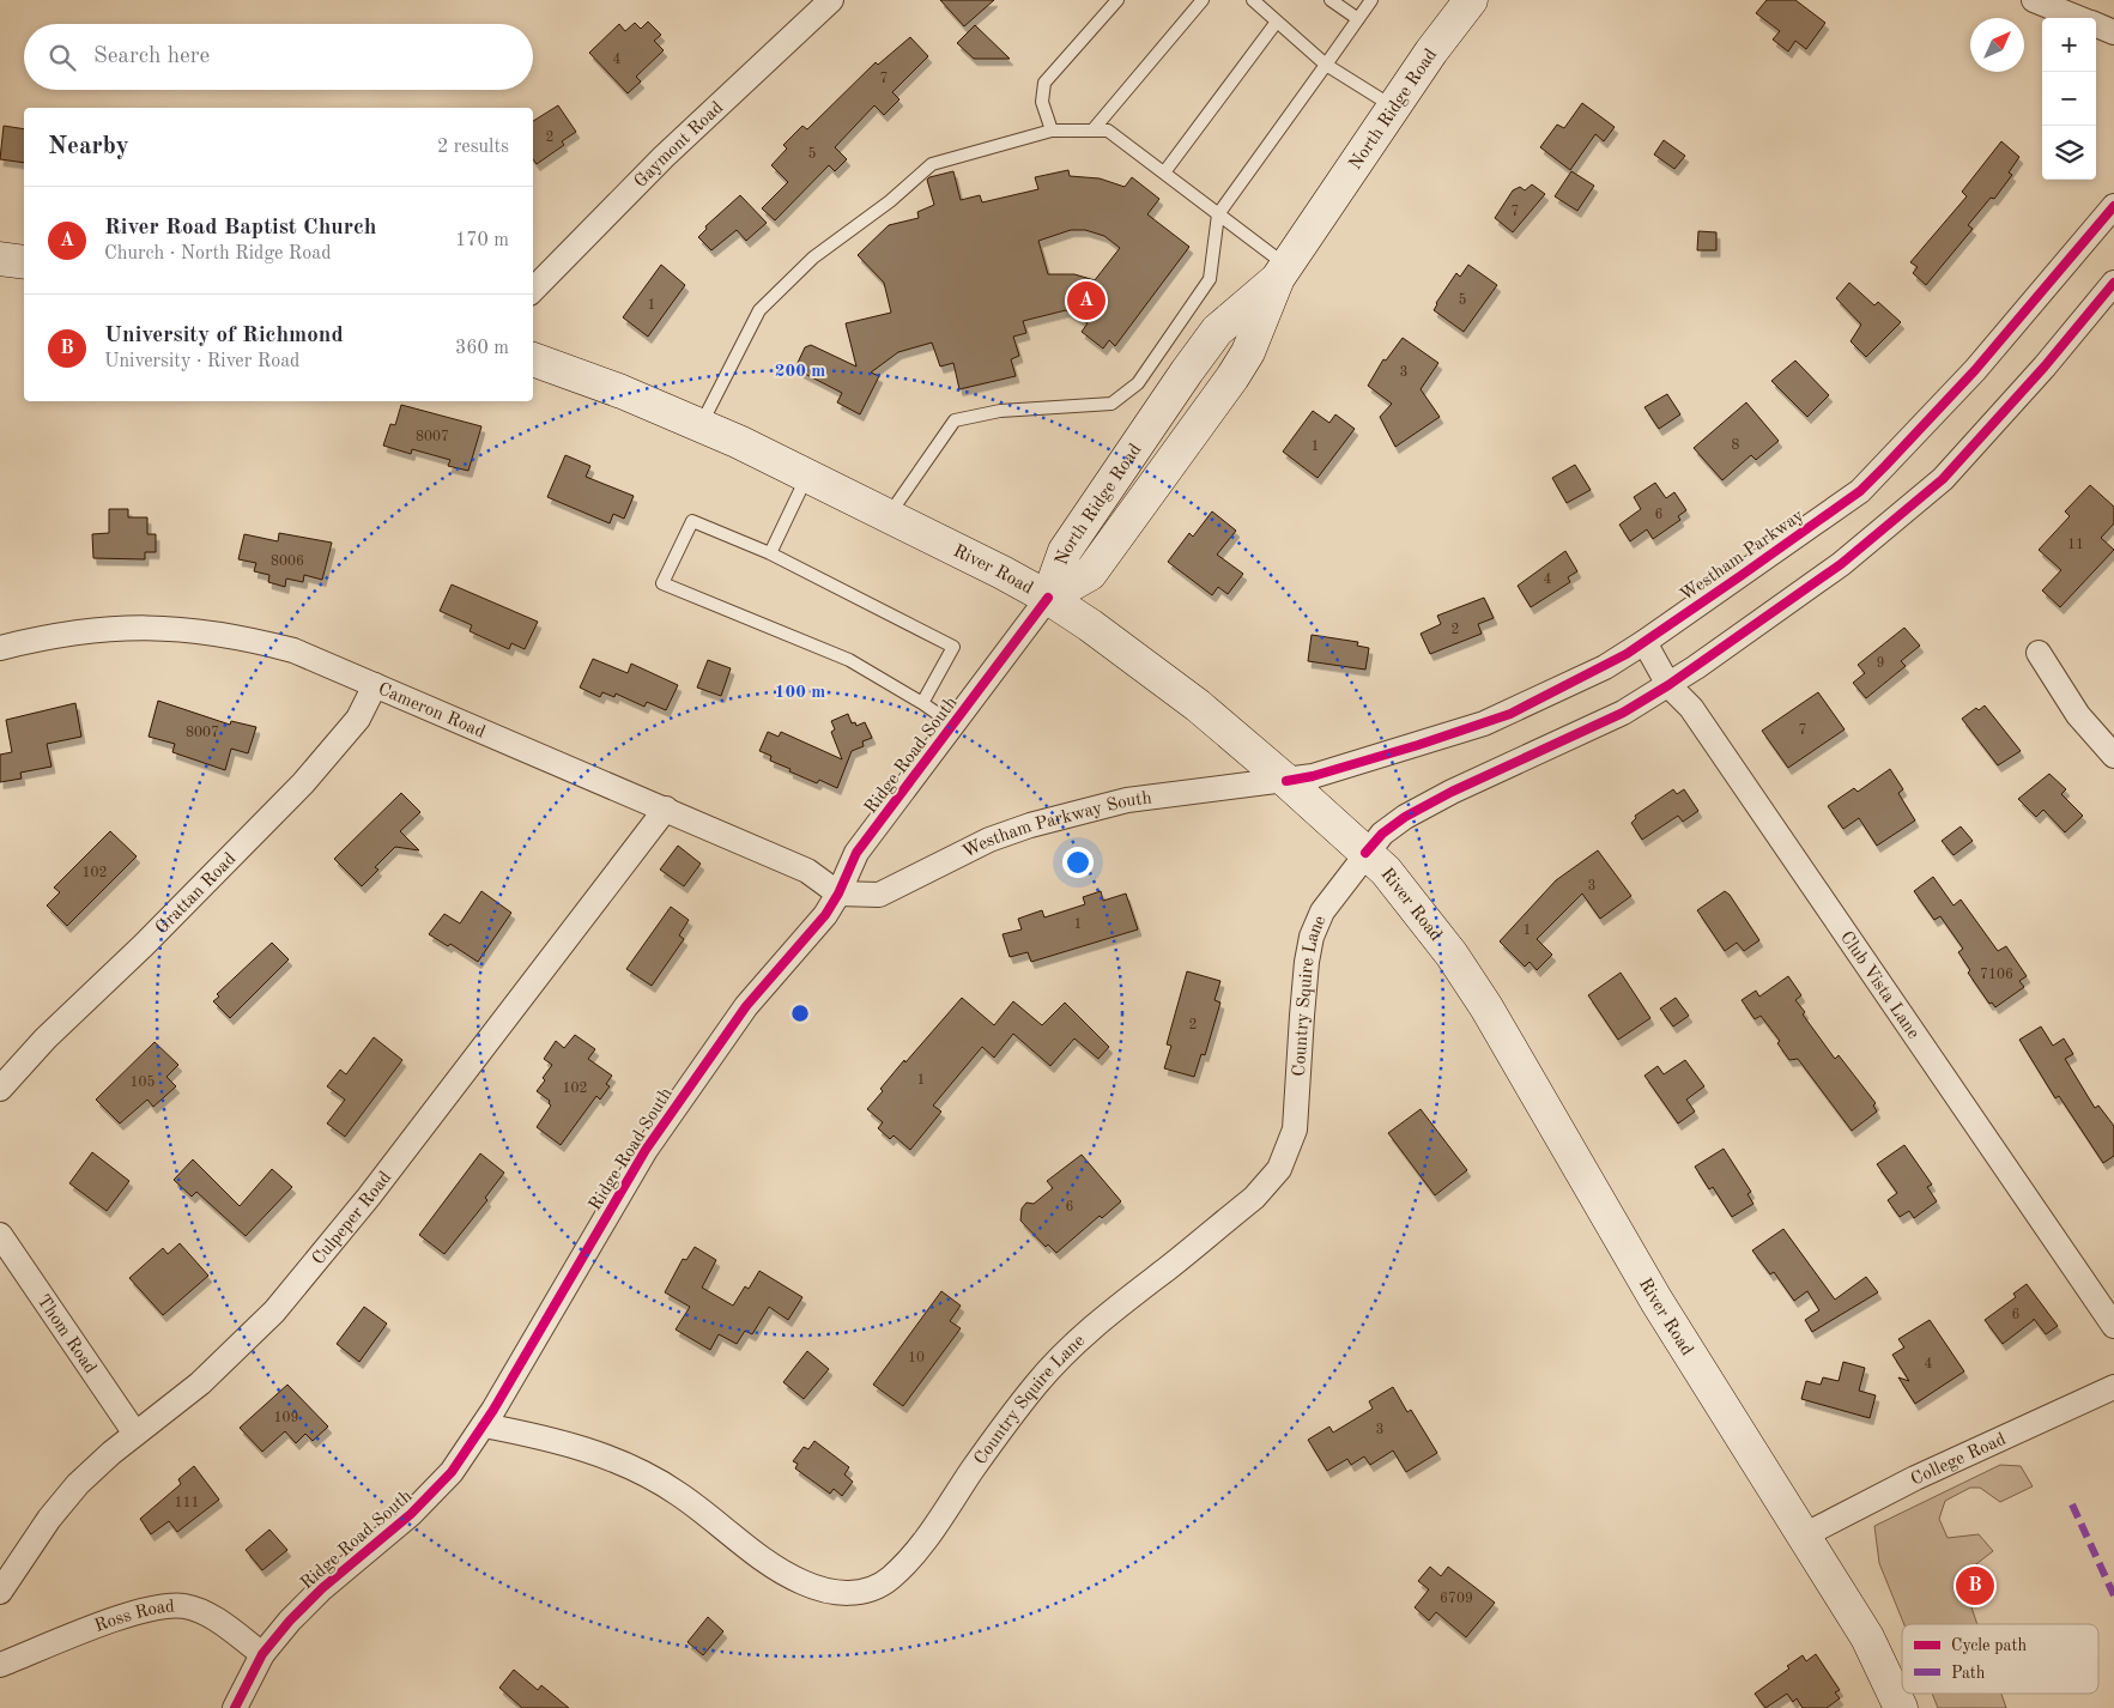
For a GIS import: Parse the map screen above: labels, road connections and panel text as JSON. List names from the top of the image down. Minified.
{"streets":{"main road":["North Ridge Road","River Road"],"street":["Gaymont Road","Westham Parkway","Cameron Road","Ridge Road South","Westham Parkway South","Grattan Road","Club Vista Lane","Country Squire Lane","Culpeper Road","Thom Road","College Road","Ross Road"]},"crossings":[["North Ridge Road","River Road"],["North Ridge Road","Ridge Road South"],["Westham Parkway","River Road"],["Westham Parkway","Westham Parkway South"],["Westham Parkway","Club Vista Lane"],["River Road","Ridge Road South"],["River Road","Westham Parkway South"],["River Road","Country Squire Lane"],["River Road","College Road"],["Cameron Road","Ridge Road South"],["Cameron Road","Westham Parkway South"],["Cameron Road","Grattan Road"],["Cameron Road","Culpeper Road"],["Ridge Road South","Westham Parkway South"],["Ridge Road South","Country Squire Lane"],["Ridge Road South","Ross Road"],["Culpeper Road","Thom Road"]],"house_numbers":["4","7","2","5","7","5","1","3","8007","8","1","6","11","8006","4","2","9","7","8007","102","3","1","1","7106","2","1","105","102","6","6","10","4","109","3","111","6709"],"legend":["Cycle path","Path"],"north":"top right","page":{"map_buttons":["+","−"],"search":"Search here","heading":["Nearby","2 results"],"list":[{"mark":"A","name":"River Road Baptist Church","note":"Church · North Ridge Road","value":"170 m"},{"mark":"B","name":"University of Richmond","note":"University · River Road","value":"360 m"}],"pins":["A","B"]},"rings":["200 m","100 m"]}
